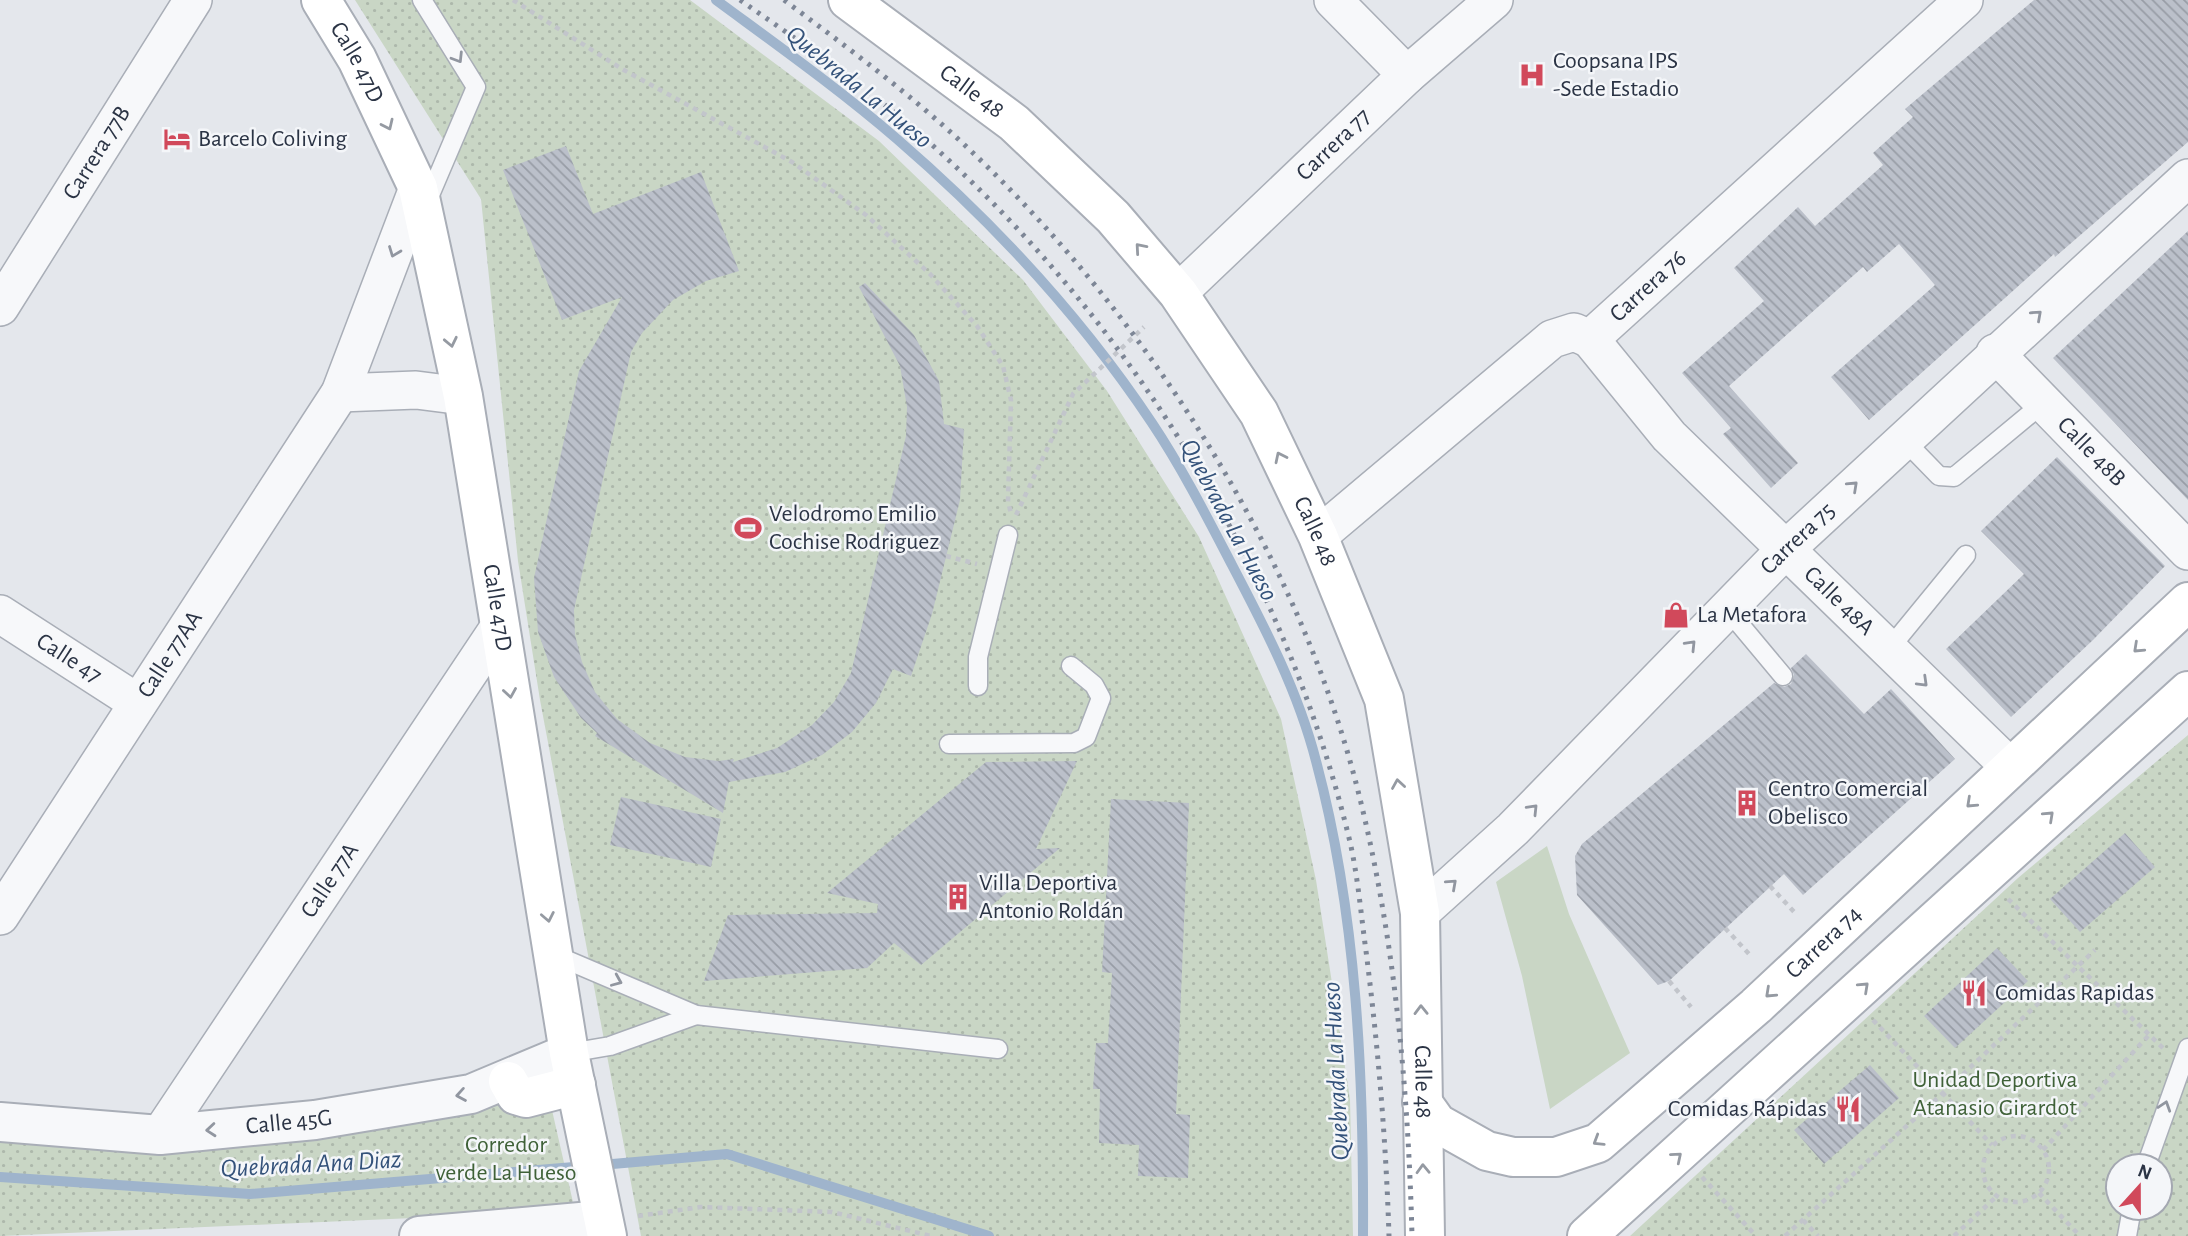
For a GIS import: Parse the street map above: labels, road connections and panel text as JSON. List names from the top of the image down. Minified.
{"streets":{"main road":["Calle 47D","Calle 48","Carrera 74"],"street":["Carrera 77","Carrera 77B","Carrera 76","Calle 48B","Carrera 75","Calle 48A","Calle 77AA","Calle 47","Calle 77A","Calle 45G"]},"crossings":[["Calle 47D","Calle 77AA"],["Calle 47D","Calle 77A"],["Calle 47D","Calle 45G"],["Calle 48","Carrera 77"],["Calle 48","Carrera 76"],["Calle 48","Carrera 75"],["Calle 48","Carrera 74"],["Carrera 76","Calle 48A"],["Calle 48B","Carrera 75"],["Carrera 75","Calle 48A"],["Calle 48A","Carrera 74"],["Calle 77AA","Calle 47"],["Calle 77A","Calle 45G"]],"one_way":["Calle 47D","Calle 48","Carrera 75"],"water":["Quebrada La Hueso","Quebrada Ana Diaz"],"parks":["Unidad Deportiva Atanasio Girardot","Corredor verde La Hueso"],"places":{"hospital":["Coopsana IPS -Sede Estadio"],"hotel":["Barcelo Coliving"],"sports":["Velodromo Emilio Cochise Rodriguez"],"shop":["La Metafora"],"building":["Centro Comercial Obelisco","Villa Deportiva Antonio Roldán"],"restaurant":["Comidas Rapidas","Comidas Rápidas"]},"north":"top"}
